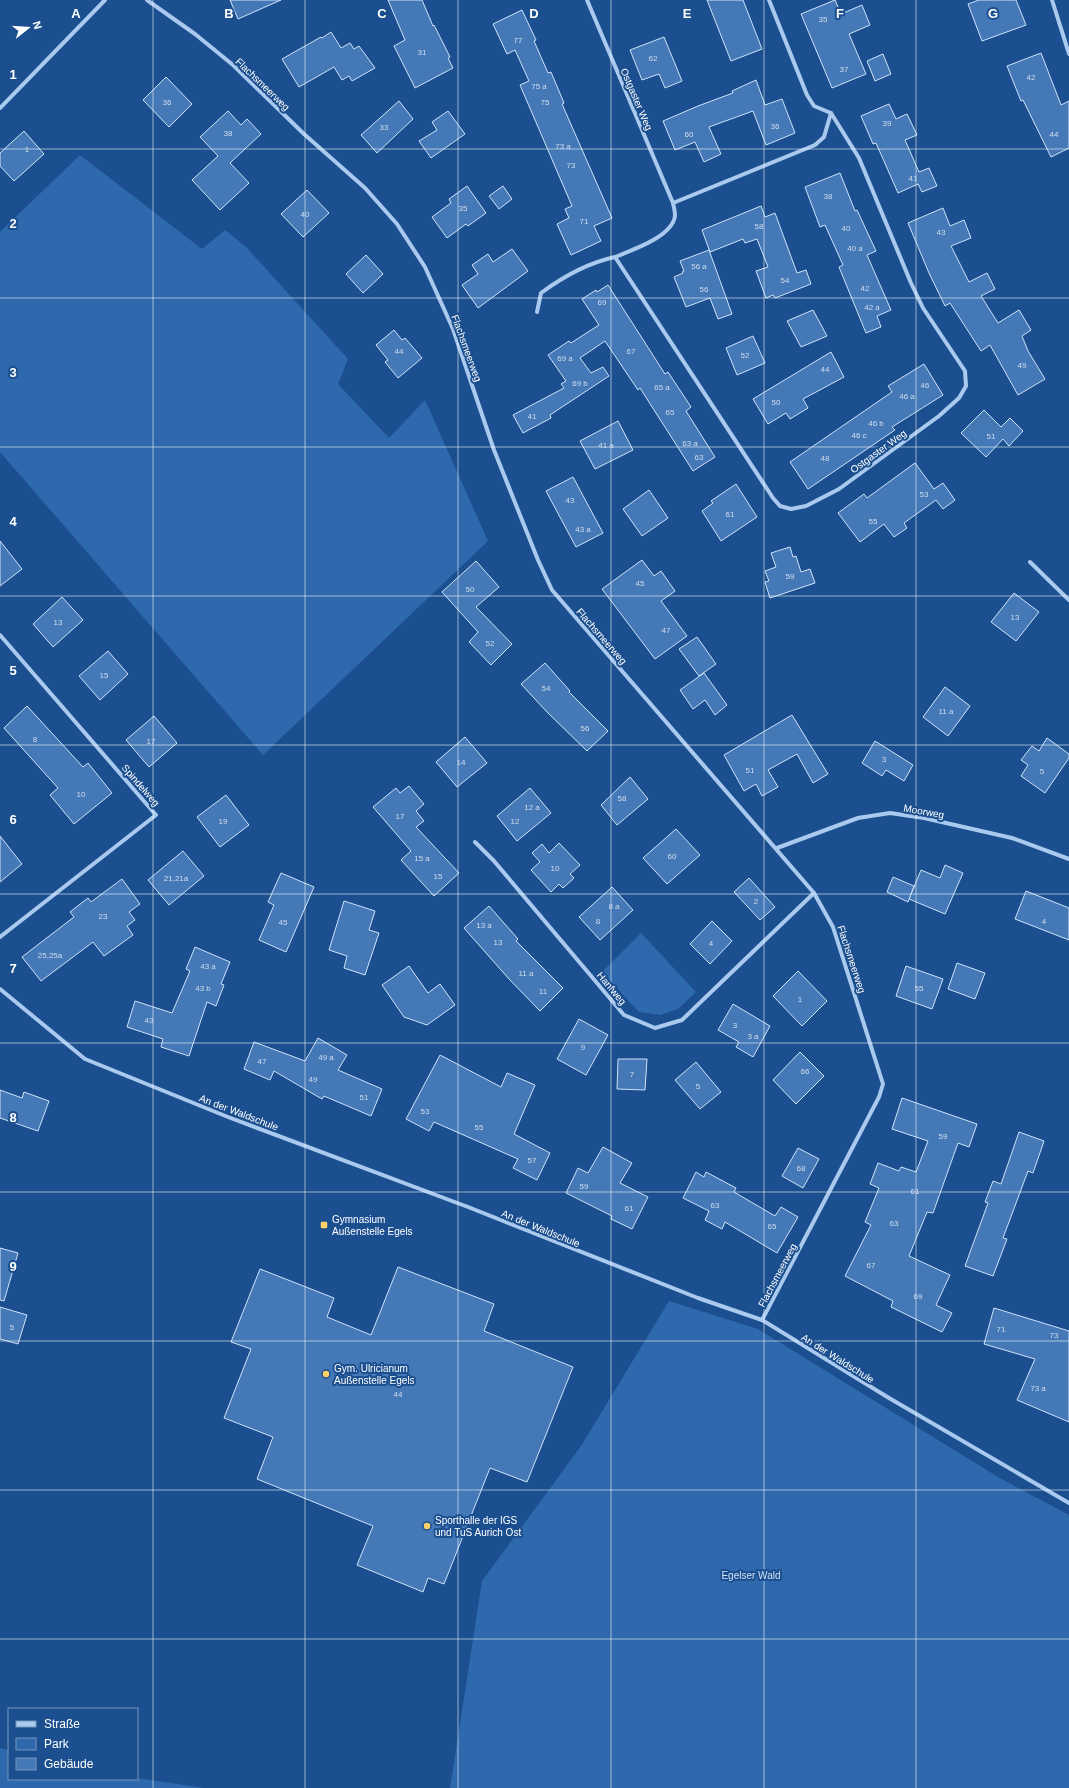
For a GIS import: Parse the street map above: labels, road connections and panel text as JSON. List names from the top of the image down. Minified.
{"streets":{"street":["Flachsmeerweg","Ostgaster Weg","Spindelweg","Moorweg","Hanfweg","An der Waldschule"]},"crossings":[["Flachsmeerweg","Moorweg"],["Flachsmeerweg","Hanfweg"],["Flachsmeerweg","An der Waldschule"]],"parks":["Egelser Wald"],"places":{"transit":["Gymnasium Außenstelle Egels"],"other":["Gym. Ulricianum Außenstelle Egels","Sporthalle der IGS und TuS Aurich Ost"]},"house_numbers":["35","77","31","62","37","42","75 a","36","75","39","36","33","38","60","44","73 a","1","73","41","38","35","40","71","58","40","43","40 a","56 a","54","42","56","69","42 a","44","67","52","69 a","49","44","69 b","46","65 a","46 a","50","65","41","46 b","46 c","51","63 a","41 a","63","48","53","43","61","55","43 a","59","45","50","13","13","47","52","15","54","11 a","56","8","17","3","14","51","5","10","58","12 a","17","19","12","60","15 a","10","15","21,21a","2","8 a","23","8","4","45","13 a","13","4","25,25a","43 a","11 a","43 b","55","11","1","43","3","3 a","9","49 a","47","66","7","49","5","51","53","55","59","57","68","59","61","63","61","63","65","67","69","5","71","73","73 a","44"],"legend":["Straße","Park","Gebäude"],"north":"right","grid":{"columns":["A","B","C","D","E","F","G"],"rows":["1","2","3","4","5","6","7","8","9"]}}
